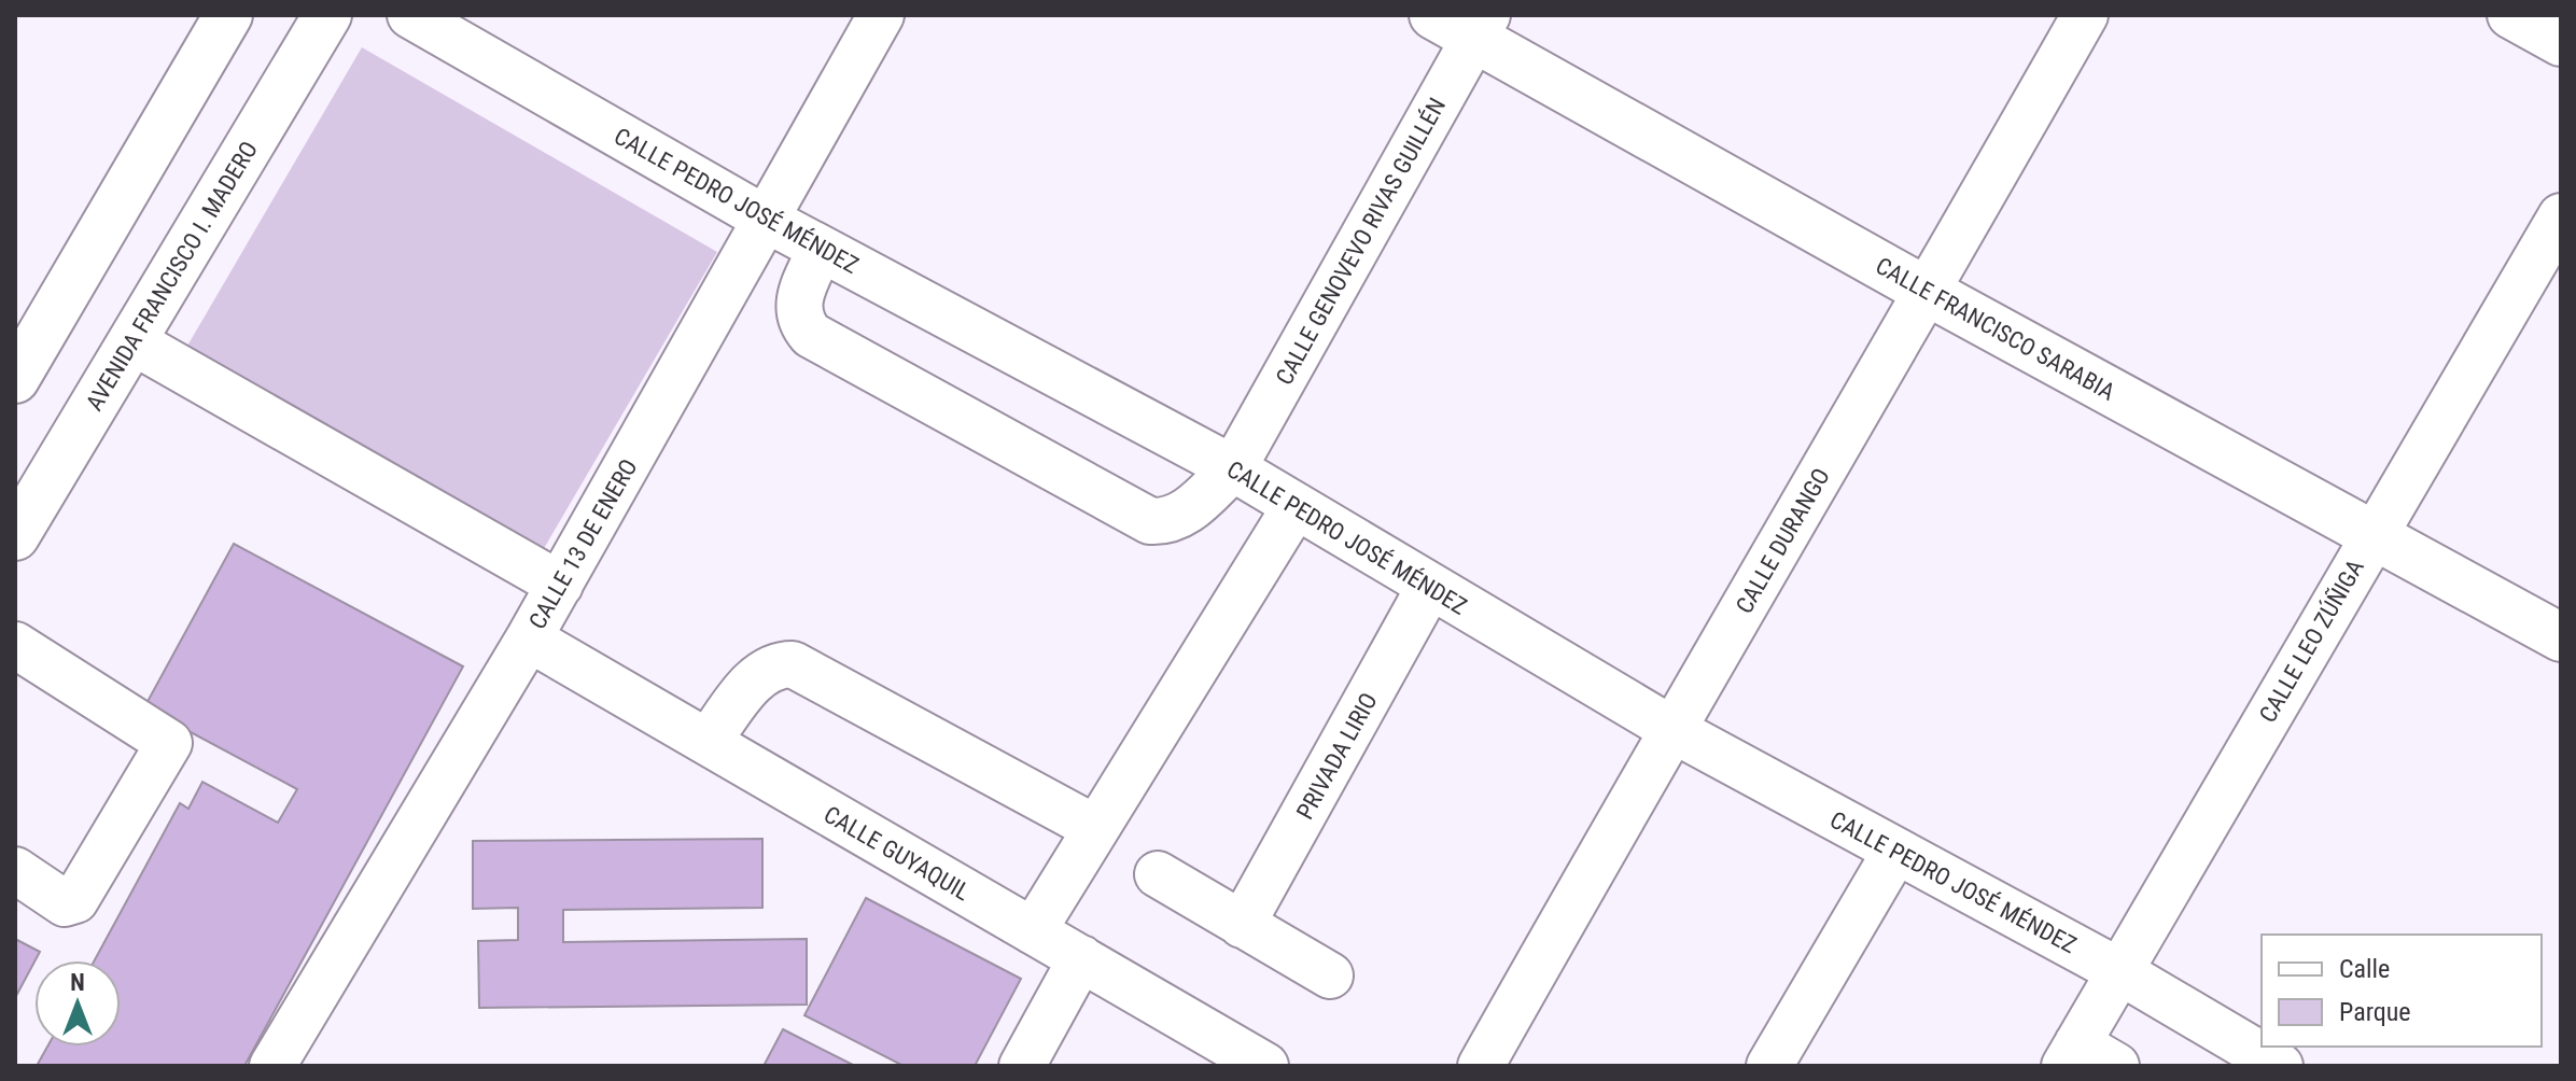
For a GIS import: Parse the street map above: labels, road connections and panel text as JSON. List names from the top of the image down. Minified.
{"streets":{"main road":["AVENIDA FRANCISCO I. MADERO","CALLE FRANCISCO SARABIA"],"street":["CALLE PEDRO JOSÉ MÉNDEZ","CALLE GENOVEVO RIVAS GUILLÉN","CALLE DURANGO","CALLE 13 DE ENERO","CALLE LEO ZÚÑIGA","PRIVADA LIRIO","CALLE GUYAQUIL"]},"crossings":[["CALLE PEDRO JOSÉ MÉNDEZ","CALLE GENOVEVO RIVAS GUILLÉN"],["CALLE PEDRO JOSÉ MÉNDEZ","CALLE DURANGO"],["CALLE PEDRO JOSÉ MÉNDEZ","CALLE 13 DE ENERO"],["CALLE PEDRO JOSÉ MÉNDEZ","CALLE LEO ZÚÑIGA"],["CALLE PEDRO JOSÉ MÉNDEZ","PRIVADA LIRIO"],["CALLE GENOVEVO RIVAS GUILLÉN","CALLE FRANCISCO SARABIA"],["CALLE FRANCISCO SARABIA","CALLE DURANGO"],["CALLE FRANCISCO SARABIA","CALLE LEO ZÚÑIGA"],["CALLE 13 DE ENERO","CALLE GUYAQUIL"]],"legend":["Calle","Parque"],"north":"top"}
